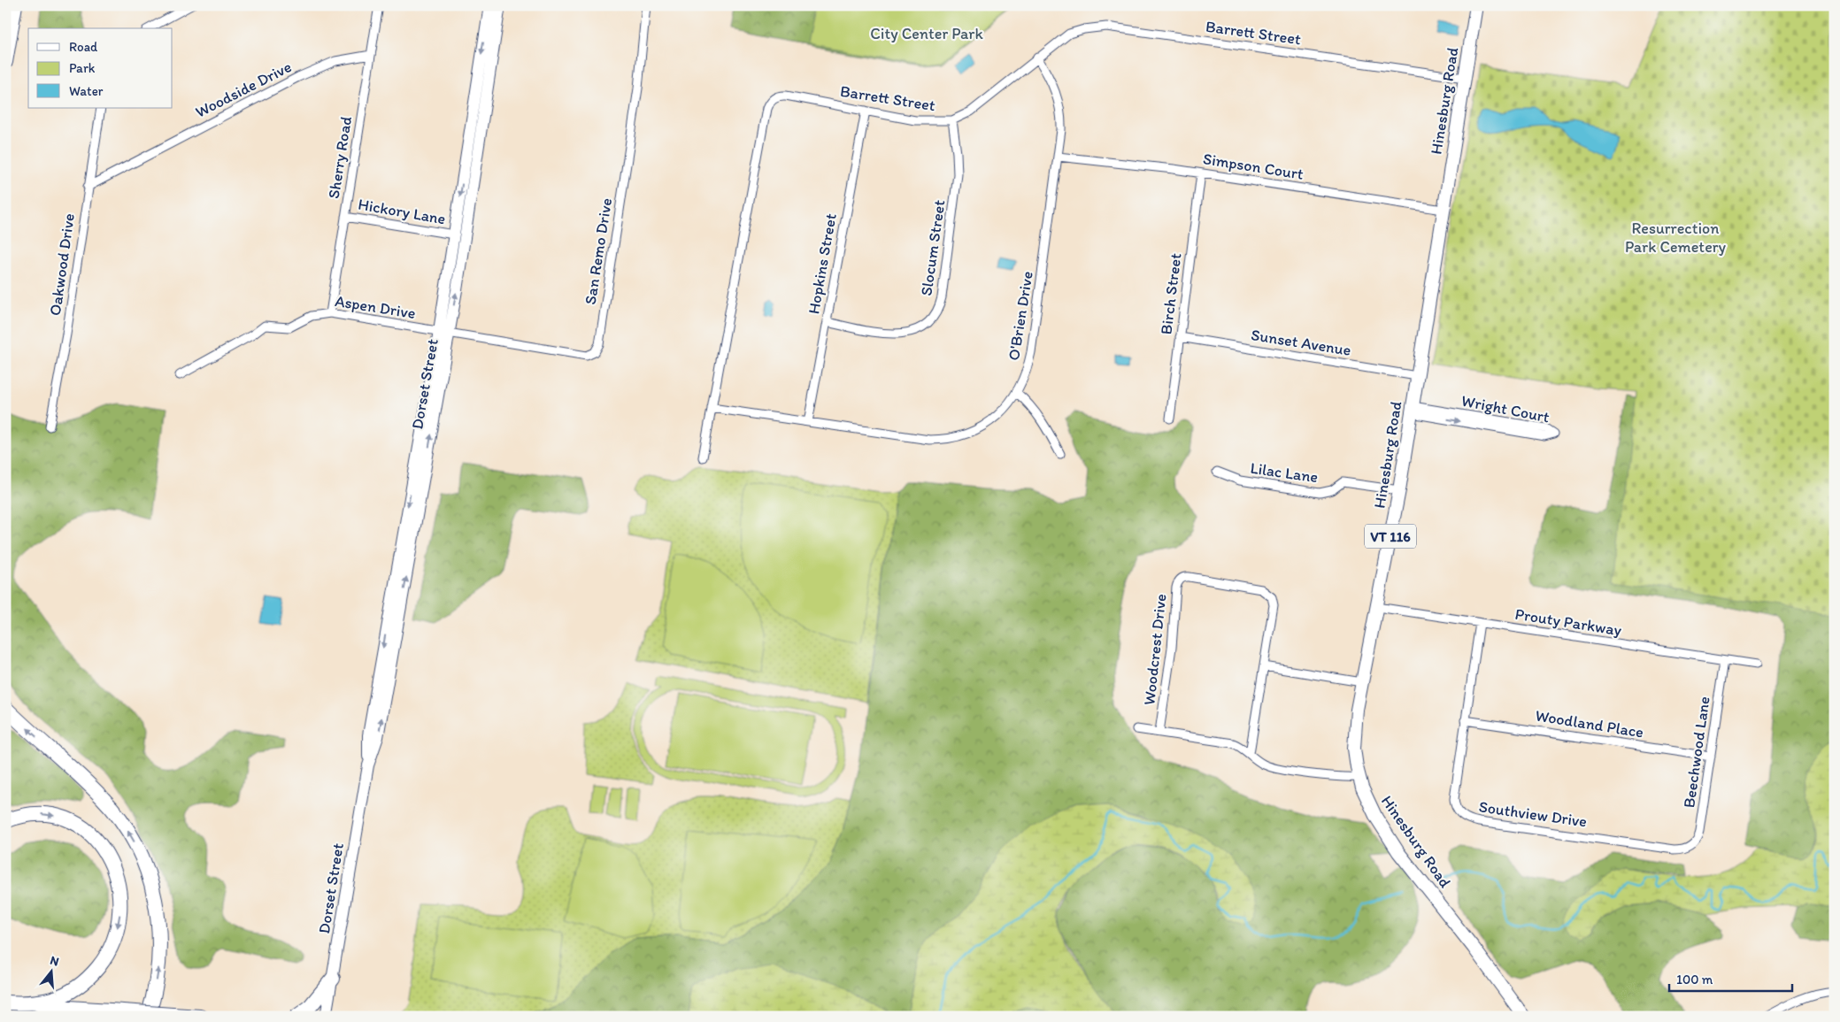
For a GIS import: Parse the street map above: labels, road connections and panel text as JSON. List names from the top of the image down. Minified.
{"streets":{"main road":["Hinesburg Road","Dorset Street","VT 116"],"street":["Barrett Street","Woodside Drive","Sherry Road","Simpson Court","Hickory Lane","Slocum Street","San Remo Drive","Hopkins Street","Oakwood Drive","Birch Street","Aspen Drive","O'Brien Drive","Sunset Avenue","Wright Court","Lilac Lane","Prouty Parkway","Woodcrest Drive","Woodland Place","Beechwood Lane","Southview Drive"]},"crossings":[["Barrett Street","Hinesburg Road"],["Barrett Street","Slocum Street"],["Barrett Street","Hopkins Street"],["Barrett Street","O'Brien Drive"],["Woodside Drive","Sherry Road"],["Woodside Drive","Oakwood Drive"],["Hinesburg Road","Simpson Court"],["Hinesburg Road","Sunset Avenue"],["Hinesburg Road","Wright Court"],["Hinesburg Road","Lilac Lane"],["Hinesburg Road","Prouty Parkway"],["Sherry Road","Hickory Lane"],["Sherry Road","Aspen Drive"],["Simpson Court","Birch Street"],["Simpson Court","O'Brien Drive"],["Hickory Lane","Dorset Street"],["Slocum Street","Hopkins Street"],["San Remo Drive","Aspen Drive"],["San Remo Drive","Dorset Street"],["Hopkins Street","O'Brien Drive"],["Birch Street","Sunset Avenue"],["Aspen Drive","Dorset Street"],["Prouty Parkway","Beechwood Lane"],["Prouty Parkway","Southview Drive"],["Woodland Place","Beechwood Lane"],["Woodland Place","Southview Drive"],["Beechwood Lane","Southview Drive"]],"parks":["City Center Park","Resurrection Park Cemetery"],"legend":["Road","Park","Water"],"scale_bar":"100 m","north":"top"}
